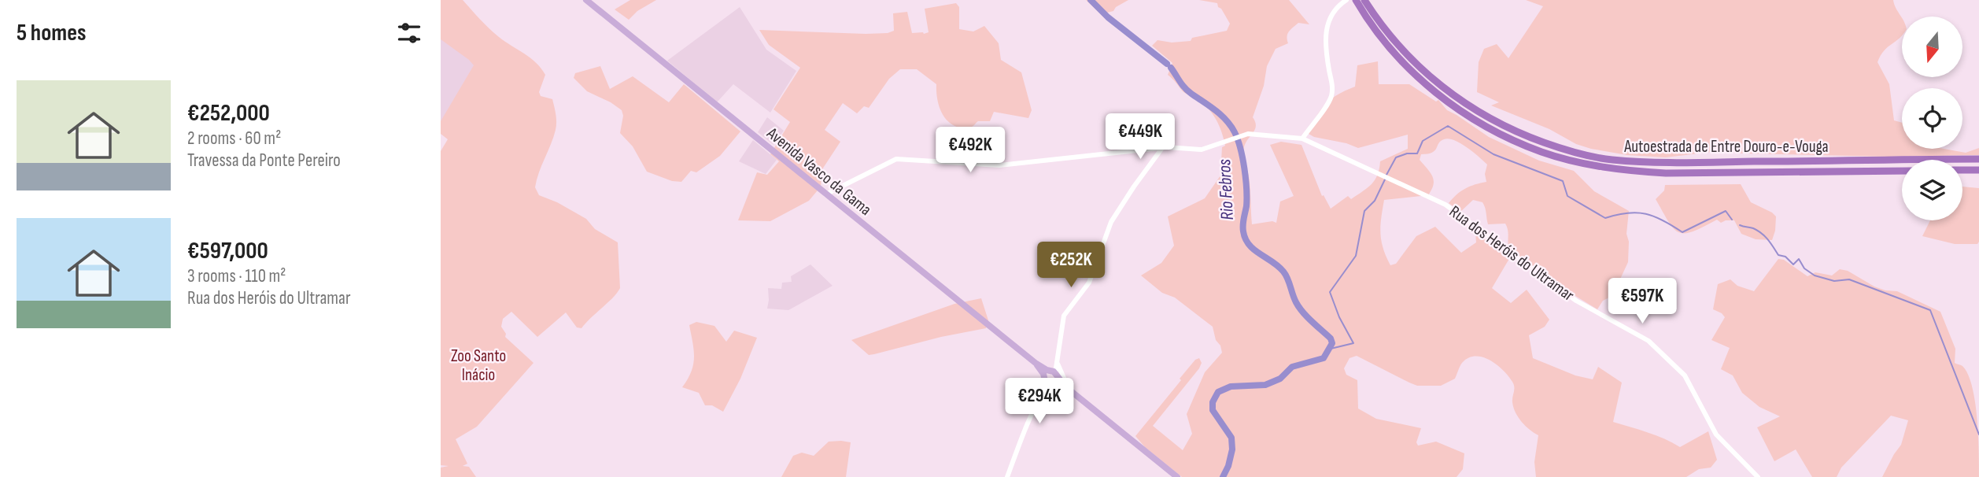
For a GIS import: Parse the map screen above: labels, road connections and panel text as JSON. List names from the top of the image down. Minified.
{"streets":{"highway":["Autoestrada de Entre Douro-e-Vouga"],"main road":["Avenida Vasco da Gama"],"street":["Rua dos Heróis do Ultramar"]},"crossings":[["Avenida Vasco da Gama","Rua dos Heróis do Ultramar"]],"water":["Rio Febros"],"parks":["Zoo Santo Inácio"],"north":"bottom","page":{"heading":"5 homes","list":[{"name":"€252,000","note":"2 rooms · 60 m² · Travessa da Ponte Pereiro"},{"name":"€597,000","note":"3 rooms · 110 m² · Rua dos Heróis do Ultramar"}],"price":["€449K","€492K","€252K","€597K","€294K"]}}
